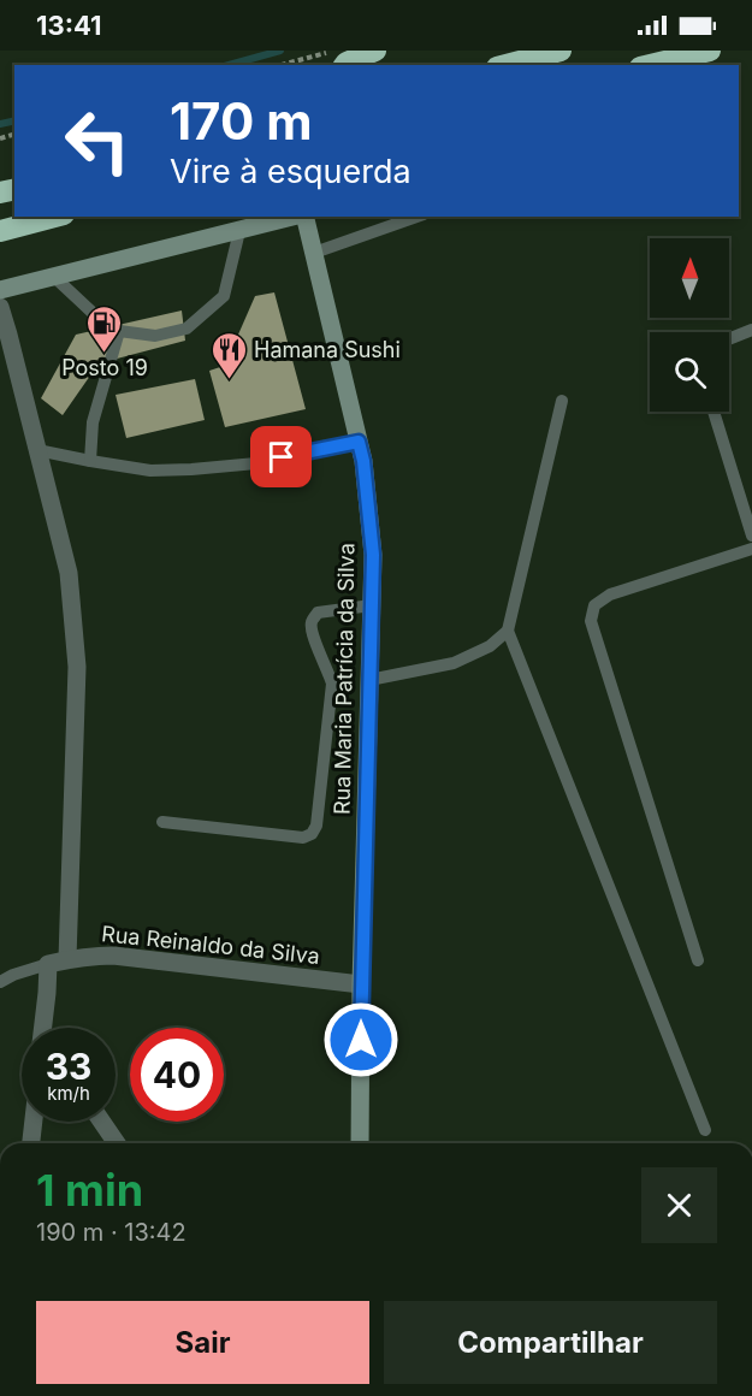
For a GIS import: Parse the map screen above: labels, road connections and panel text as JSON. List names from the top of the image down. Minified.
{"streets":{"street":["Rua Maria Patrícia da Silva","Rua Reinaldo da Silva"]},"crossings":[["Rua Maria Patrícia da Silva","Rua Reinaldo da Silva"]],"places":{"fuel station":["Posto 19"],"restaurant":["Hamana Sushi"]},"north":"top","page":{"status":"13:41","turn":["170 m","Vire à esquerda"],"speed":"33 km/h","limit":"40","heading":["1 min","190 m · 13:42"],"buttons":["Sair","Compartilhar"]}}
